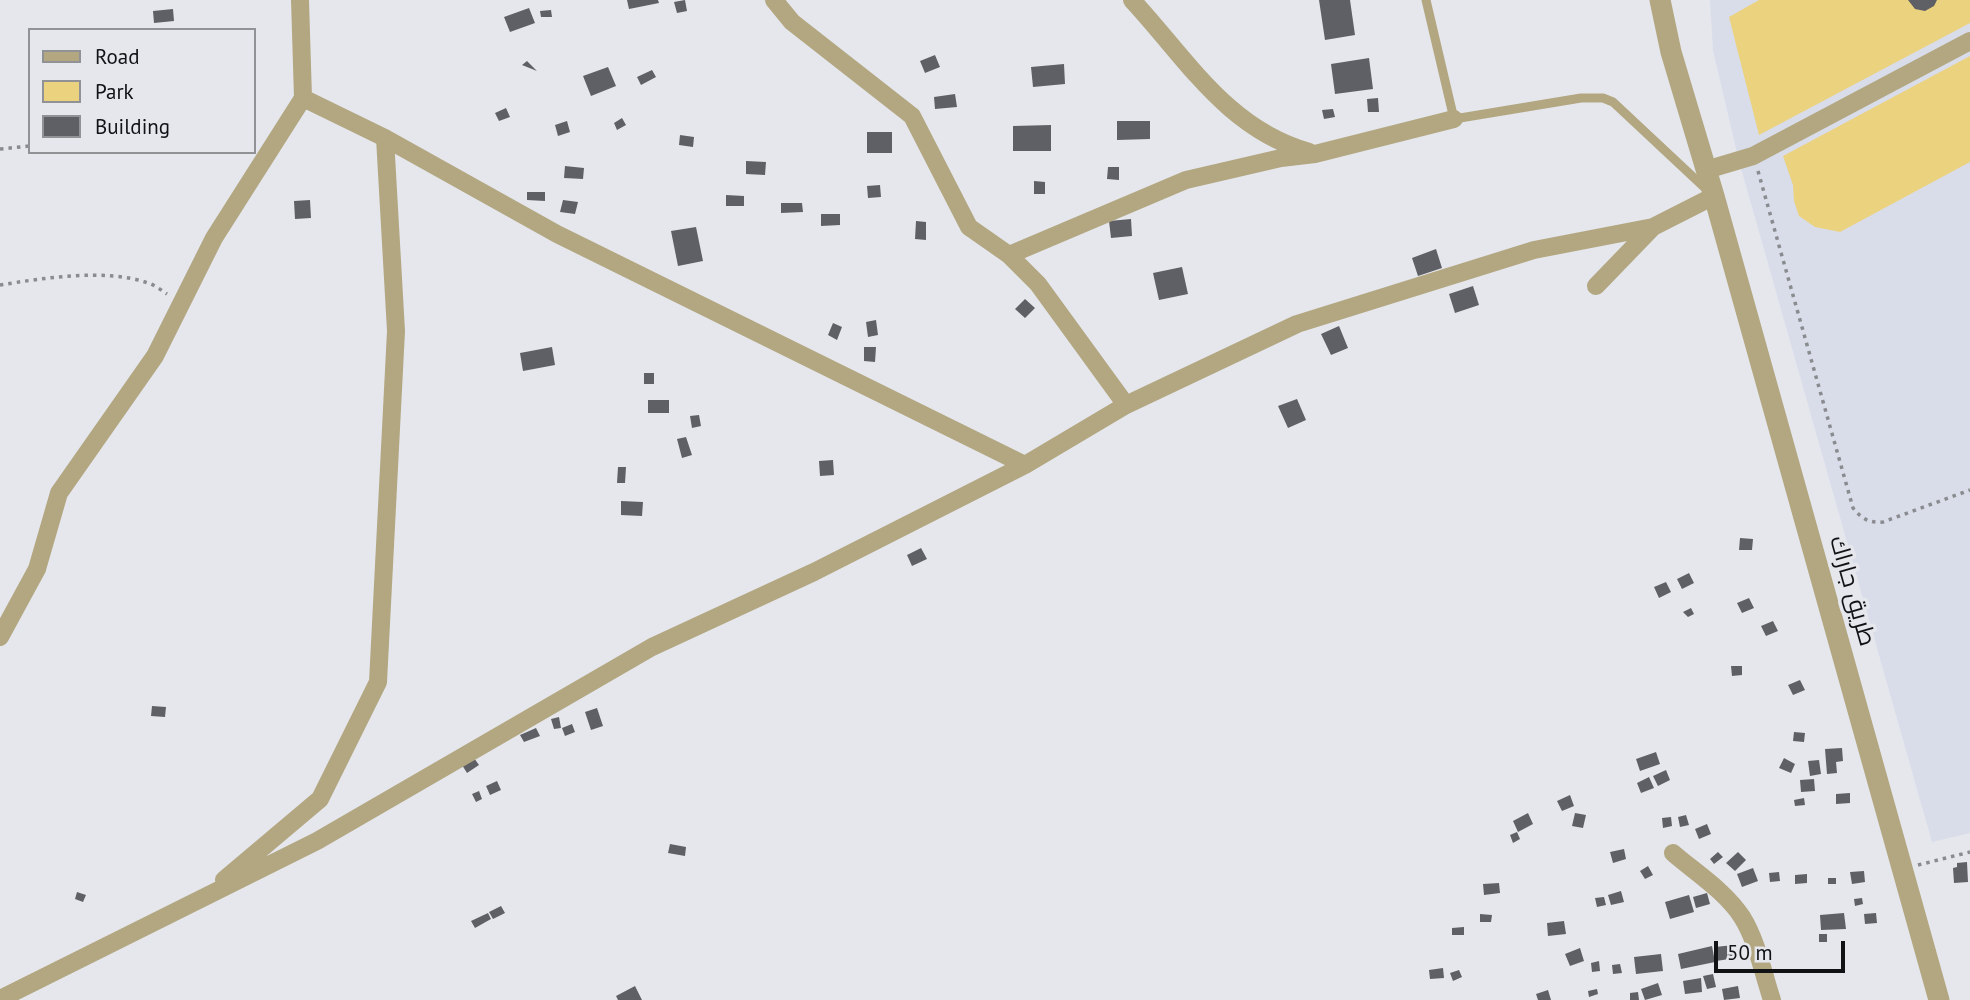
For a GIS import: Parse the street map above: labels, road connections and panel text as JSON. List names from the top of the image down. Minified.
{"streets":{"street":["طريق جاراك"]},"legend":["Road","Park","Building"],"scale_bar":"50 m"}
